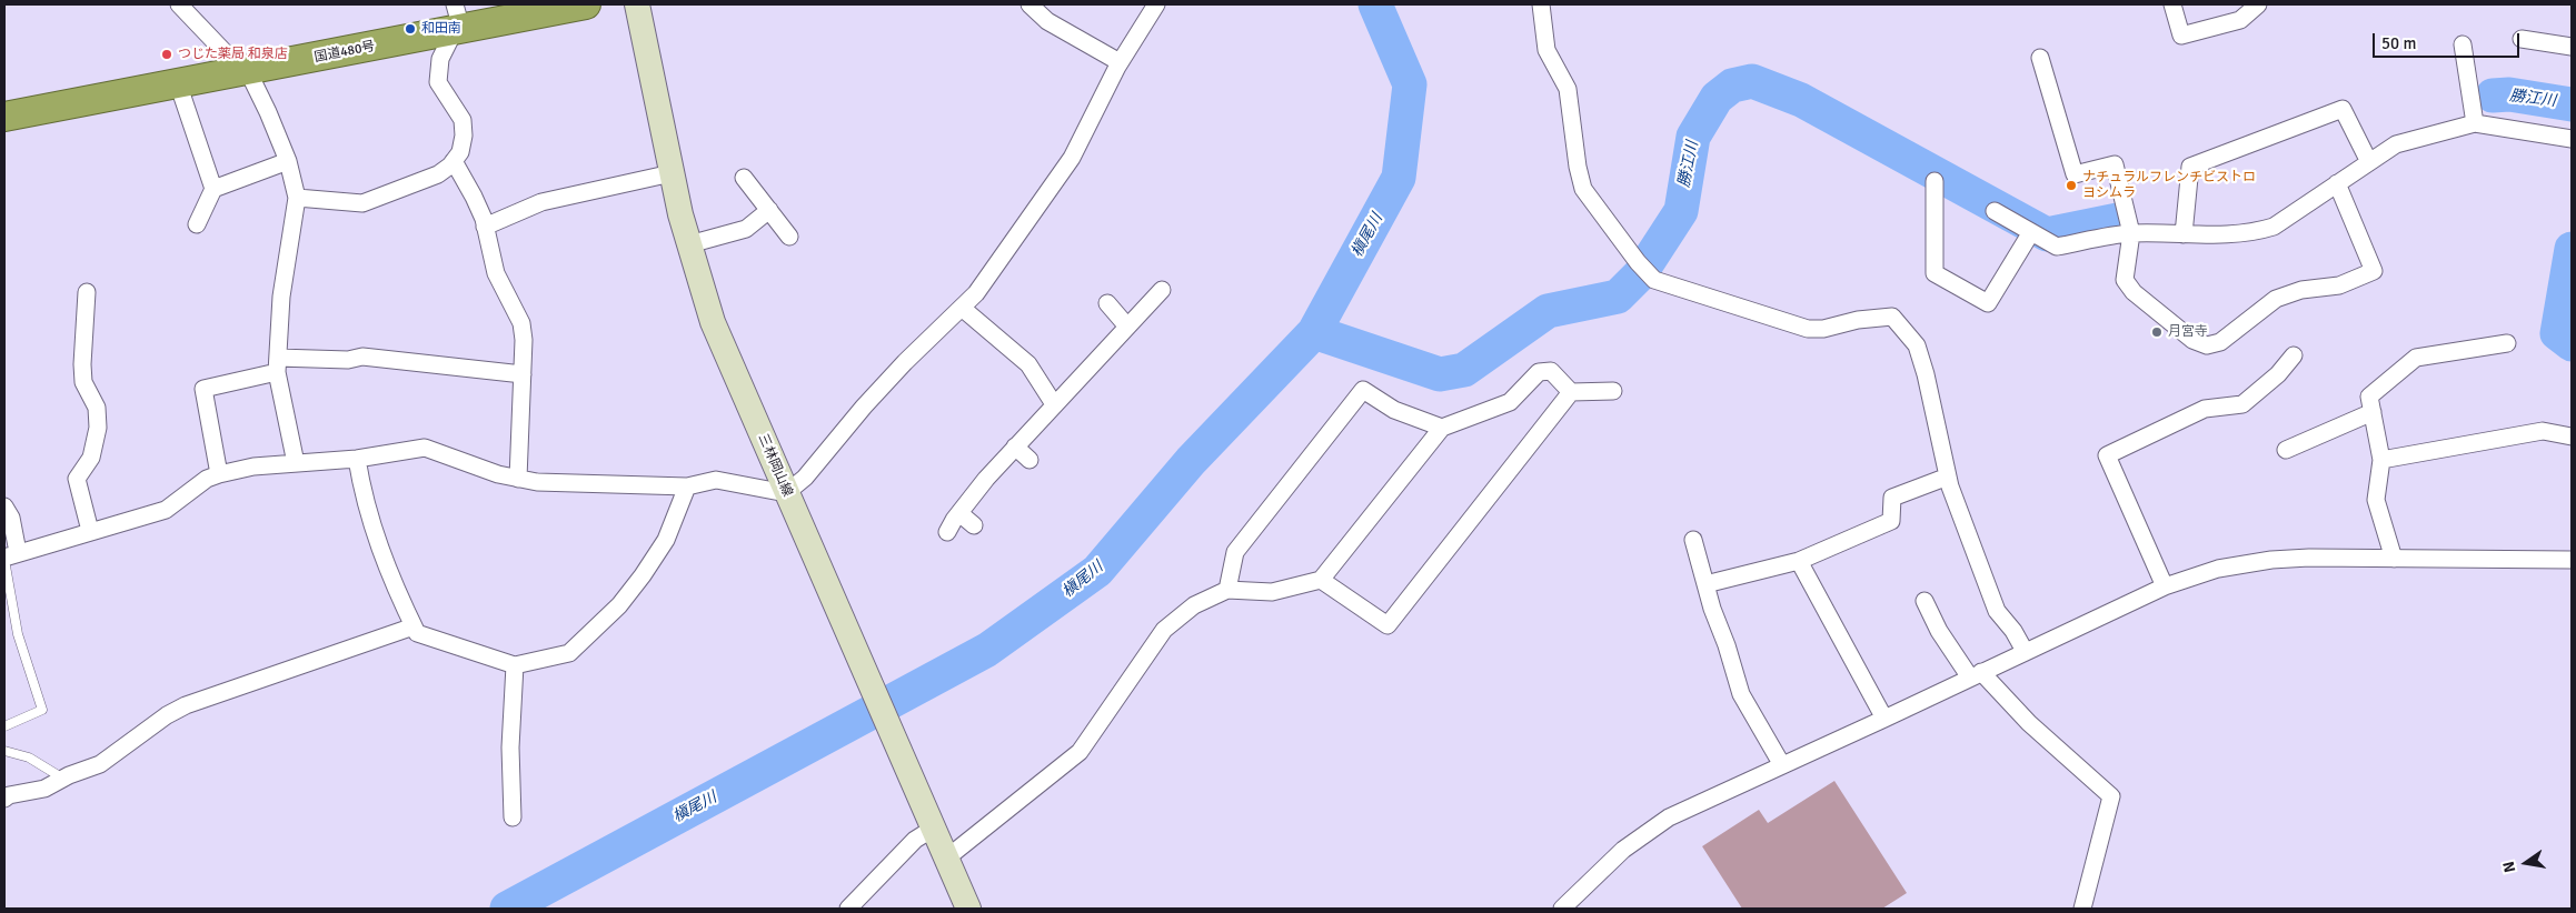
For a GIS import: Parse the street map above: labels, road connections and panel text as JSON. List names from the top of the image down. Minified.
{"streets":{"highway":["国道480号"],"main road":["三林岡山線"]},"water":["勝江川","槇尾川"],"places":["和田南","つじた薬局 和泉店","ナチュラルフレンチビストロ ヨシムラ","月宮寺"],"scale_bar":"50 m","north":"left"}
